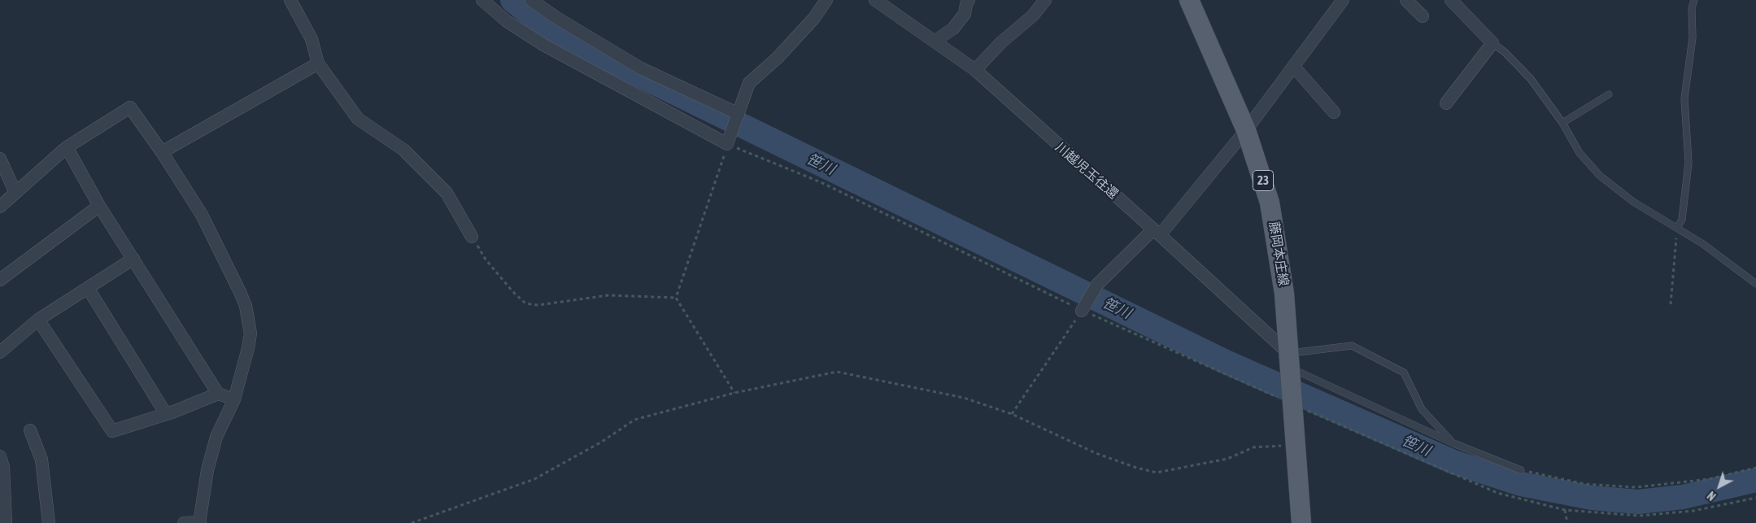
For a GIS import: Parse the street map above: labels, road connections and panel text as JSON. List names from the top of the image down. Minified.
{"streets":{"main road":["23","藤岡本庄線"],"street":["川越児玉往還"]},"crossings":[["川越児玉往還","藤岡本庄線"]],"water":["笹川"],"north":"bottom left"}
